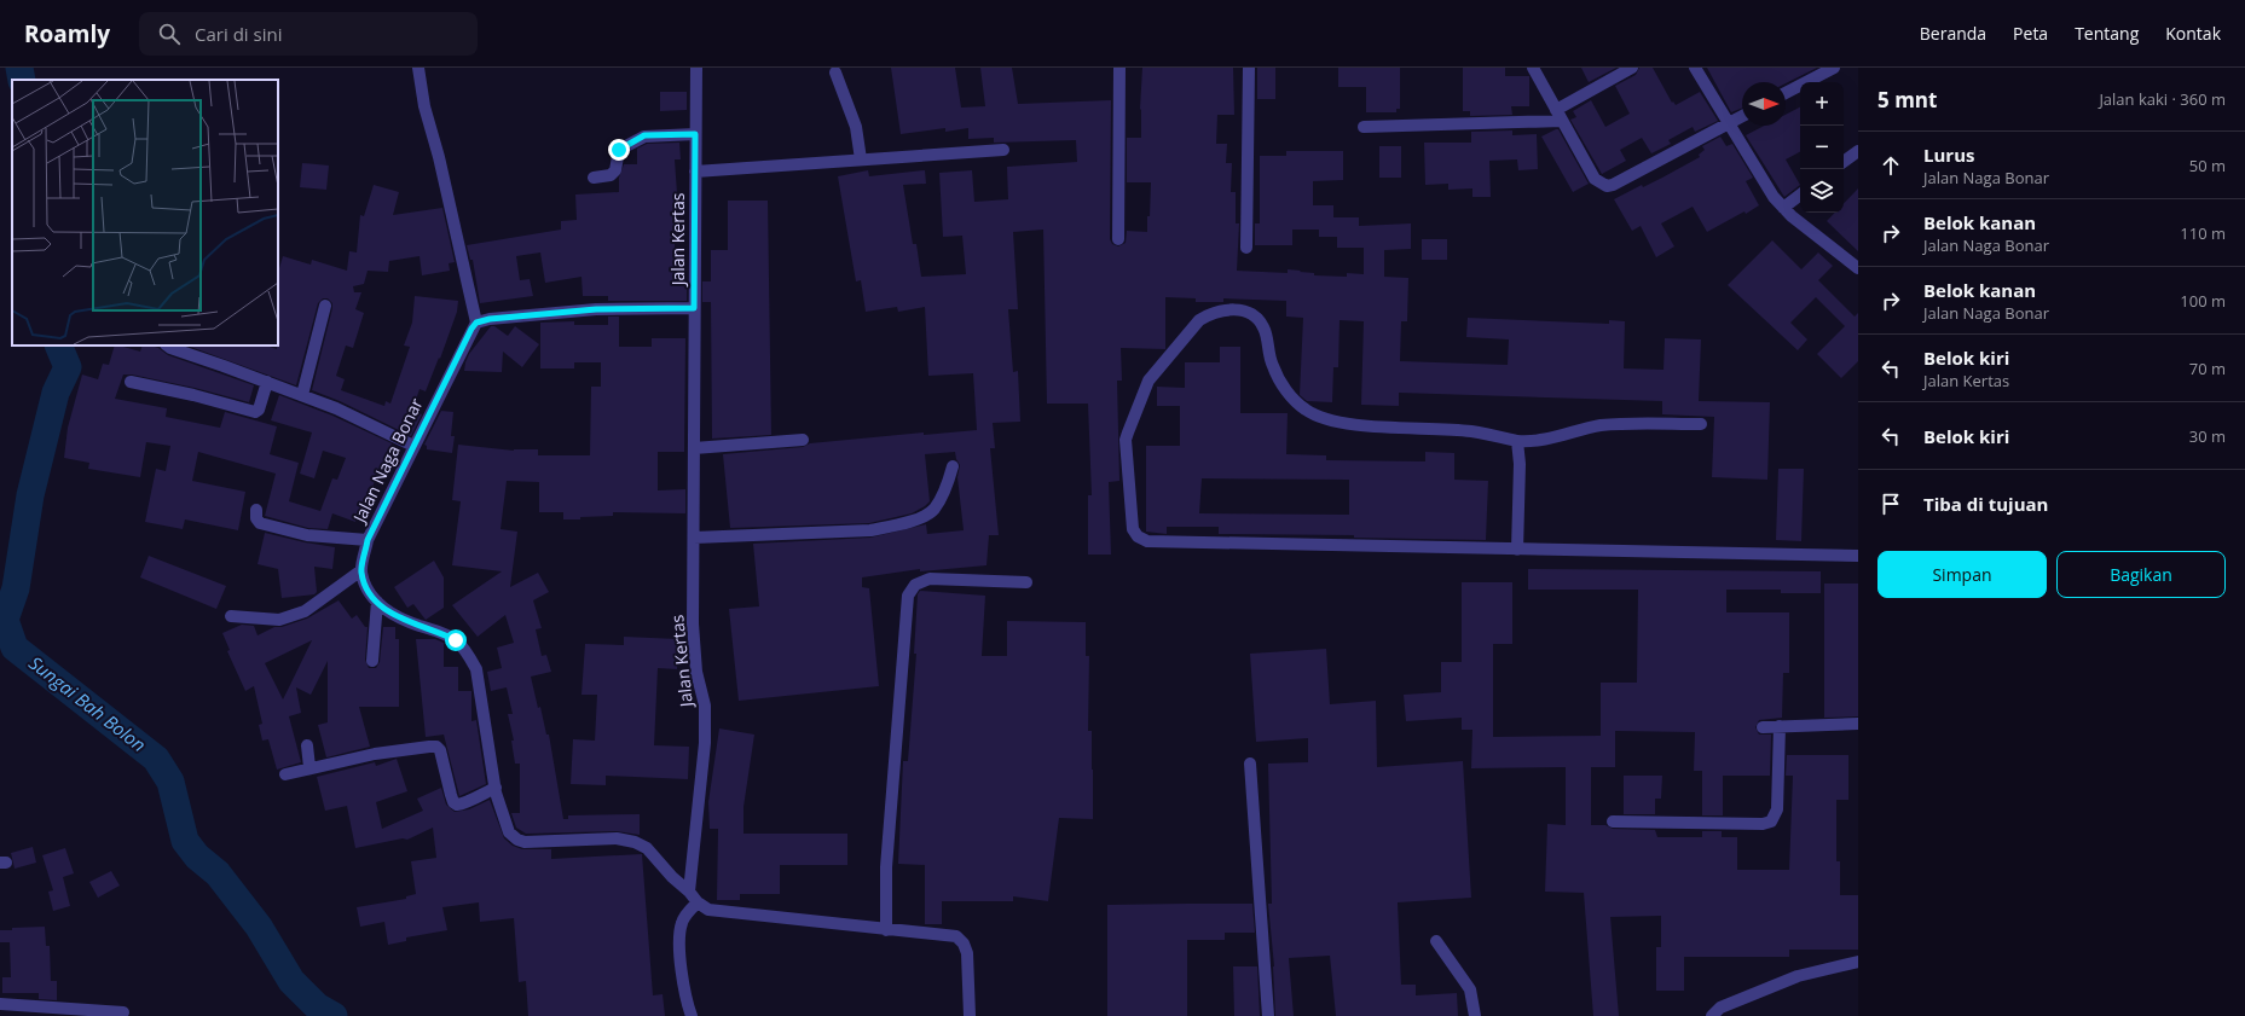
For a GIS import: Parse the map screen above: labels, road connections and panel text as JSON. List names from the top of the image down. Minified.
{"streets":{"street":["Jalan Kertas","Jalan Naga Bonar"]},"water":["Sungai Bah Bolon"],"north":"right","page":{"header":"Roamly","search":"Cari di sini","nav":["Beranda","Peta","Tentang","Kontak"],"heading":["5 mnt","Jalan kaki · 360 m"],"map_buttons":["+","−"],"list":[["Lurus","Jalan Naga Bonar","50 m"],["Belok kanan","Jalan Naga Bonar","110 m"],["Belok kanan","Jalan Naga Bonar","100 m"],["Belok kiri","Jalan Kertas","70 m"],["Belok kiri","30 m"],"Tiba di tujuan"],"buttons":["Simpan","Bagikan"]}}
